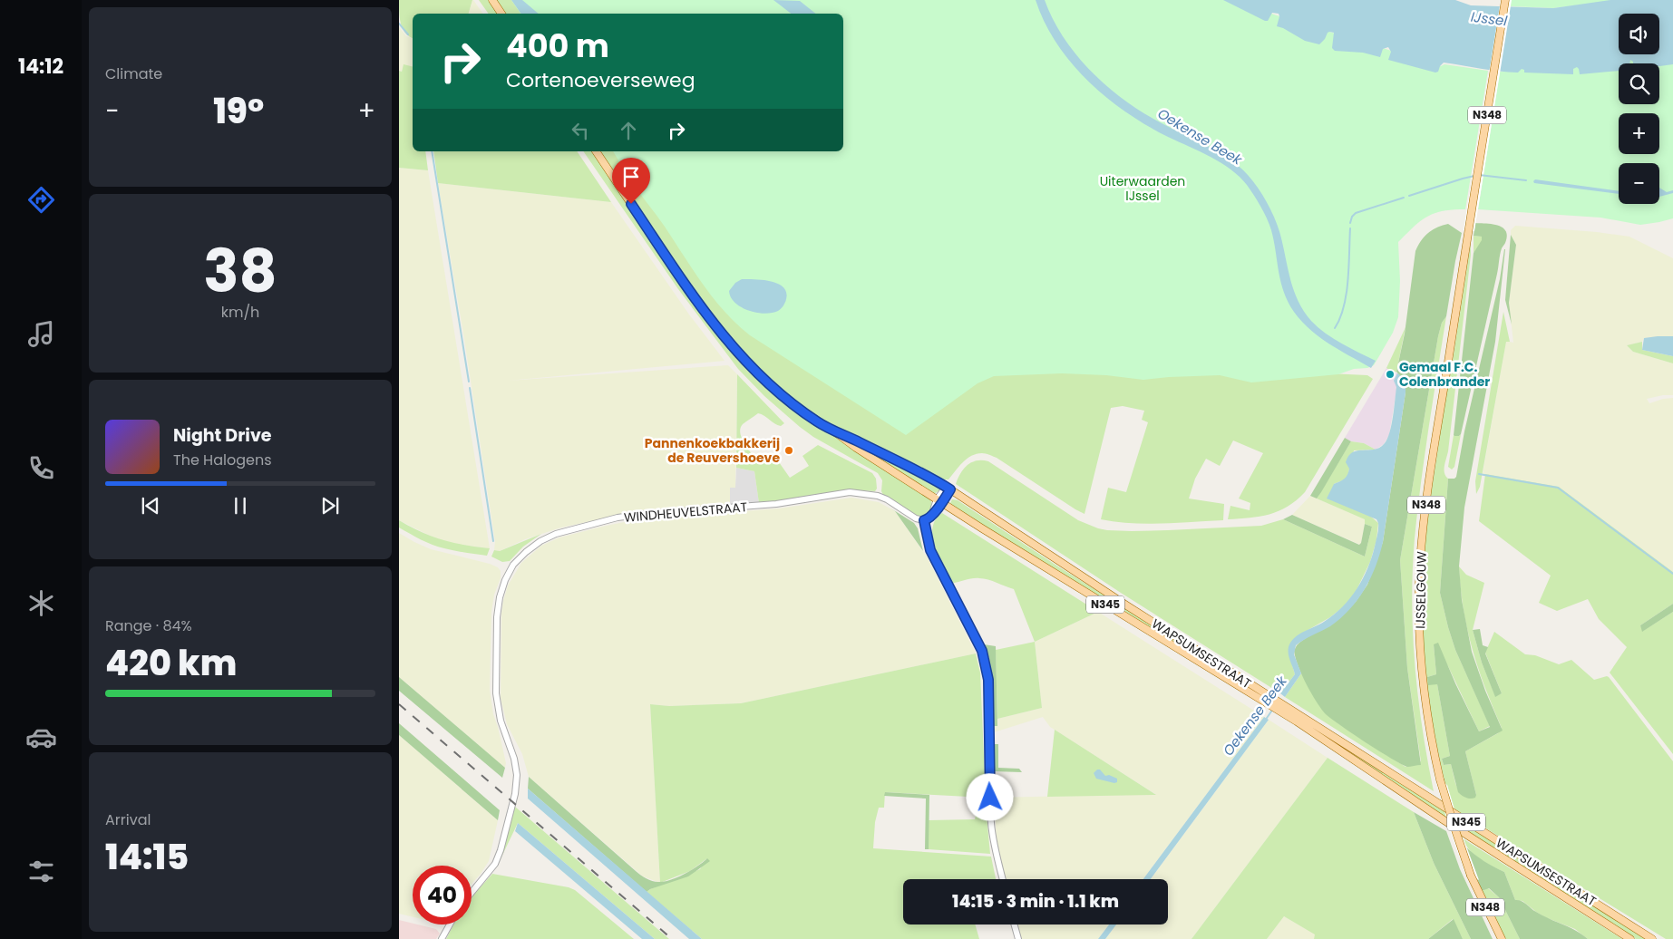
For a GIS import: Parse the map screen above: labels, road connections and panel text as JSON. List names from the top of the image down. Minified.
{"streets":{"main road":["N348","IJSSELGOUW","N345","WAPSUMSESTRAAT"],"street":["WINDHEUVELSTRAAT"]},"water":["IJssel","Oekense Beek"],"parks":["Uiterwaarden IJssel"],"places":["Gemaal F.C. Colenbrander","Pannenkoekbakkerij de Reuvershoeve"],"page":{"tabs":"14:12","tile":["Climate",["38","km/h"],["Range · 84%","420 km"],["Arrival","14:15"]],"map_buttons":["+","−"],"turn":["400 m","Cortenoeverseweg"],"heat":["−","19°","+"],"song":["Night Drive","The Halogens"],"limit":"40","trip":"14:15 · 3 min · 1.1 km"}}
